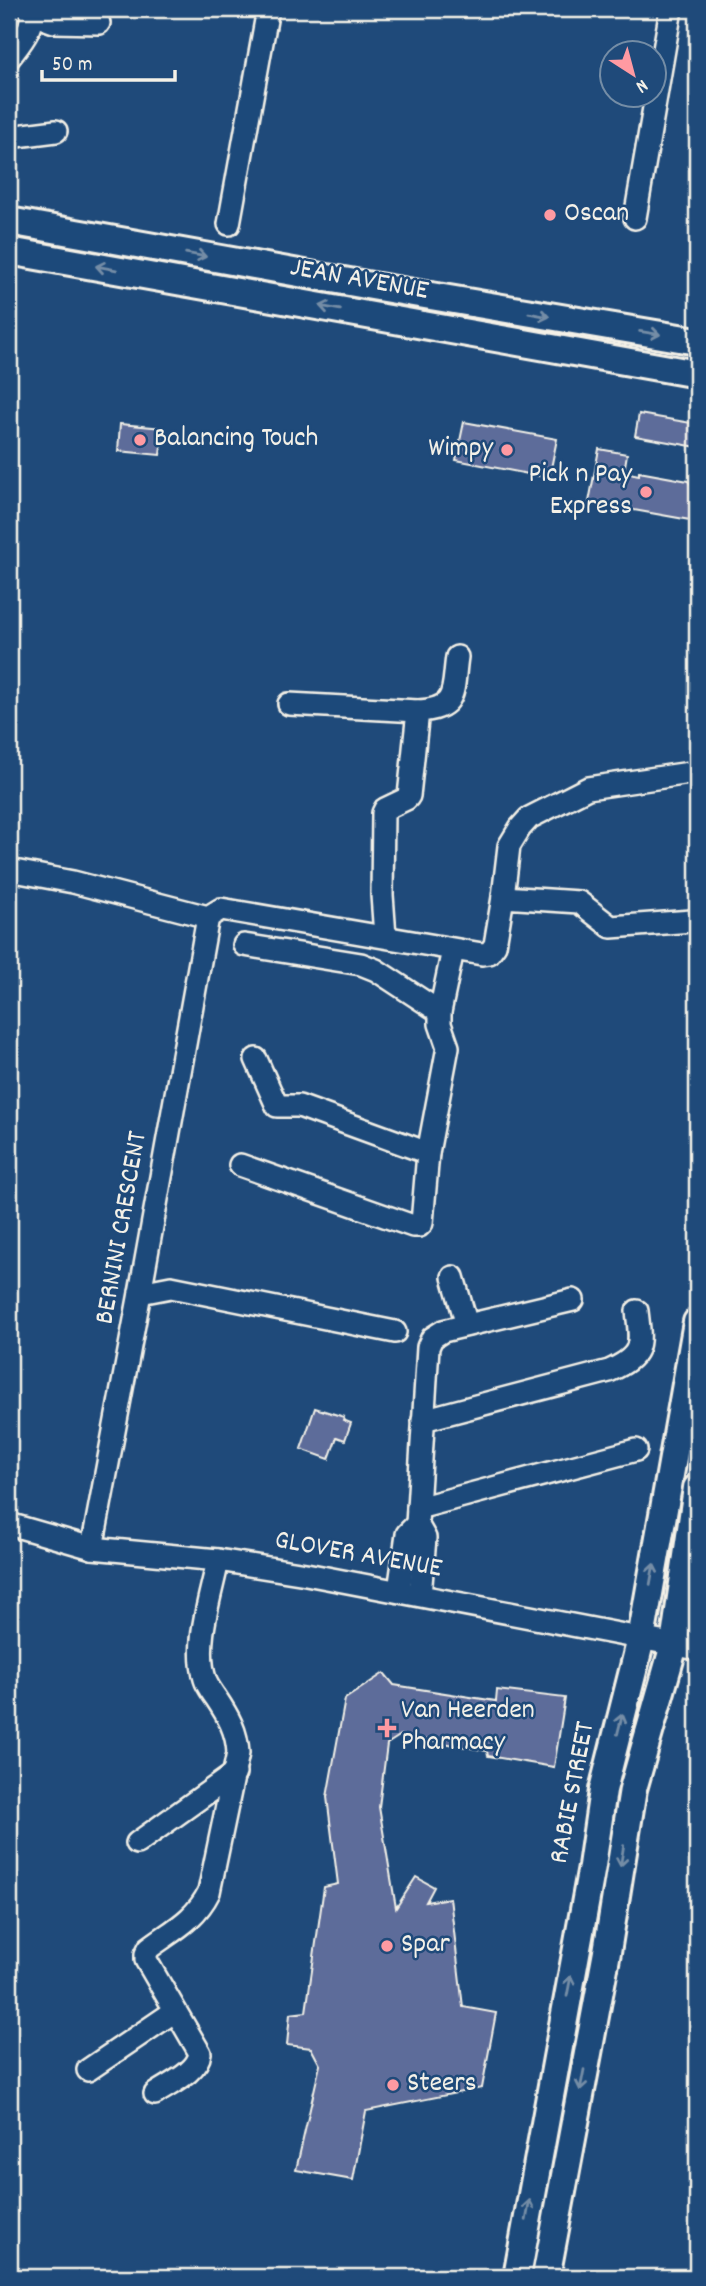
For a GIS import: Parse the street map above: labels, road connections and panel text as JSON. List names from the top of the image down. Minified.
{"streets":{"main road":["JEAN AVENUE","RABIE STREET"],"street":["BERNINI CRESCENT","GLOVER AVENUE"]},"crossings":[["BERNINI CRESCENT","GLOVER AVENUE"],["GLOVER AVENUE","RABIE STREET"]],"places":{"other":["Oscan","Balancing Touch","Wimpy","Pick n Pay Express","Spar","Steers"],"health":["Van Heerden Pharmacy"]},"scale_bar":"50 m","north":"bottom right"}
